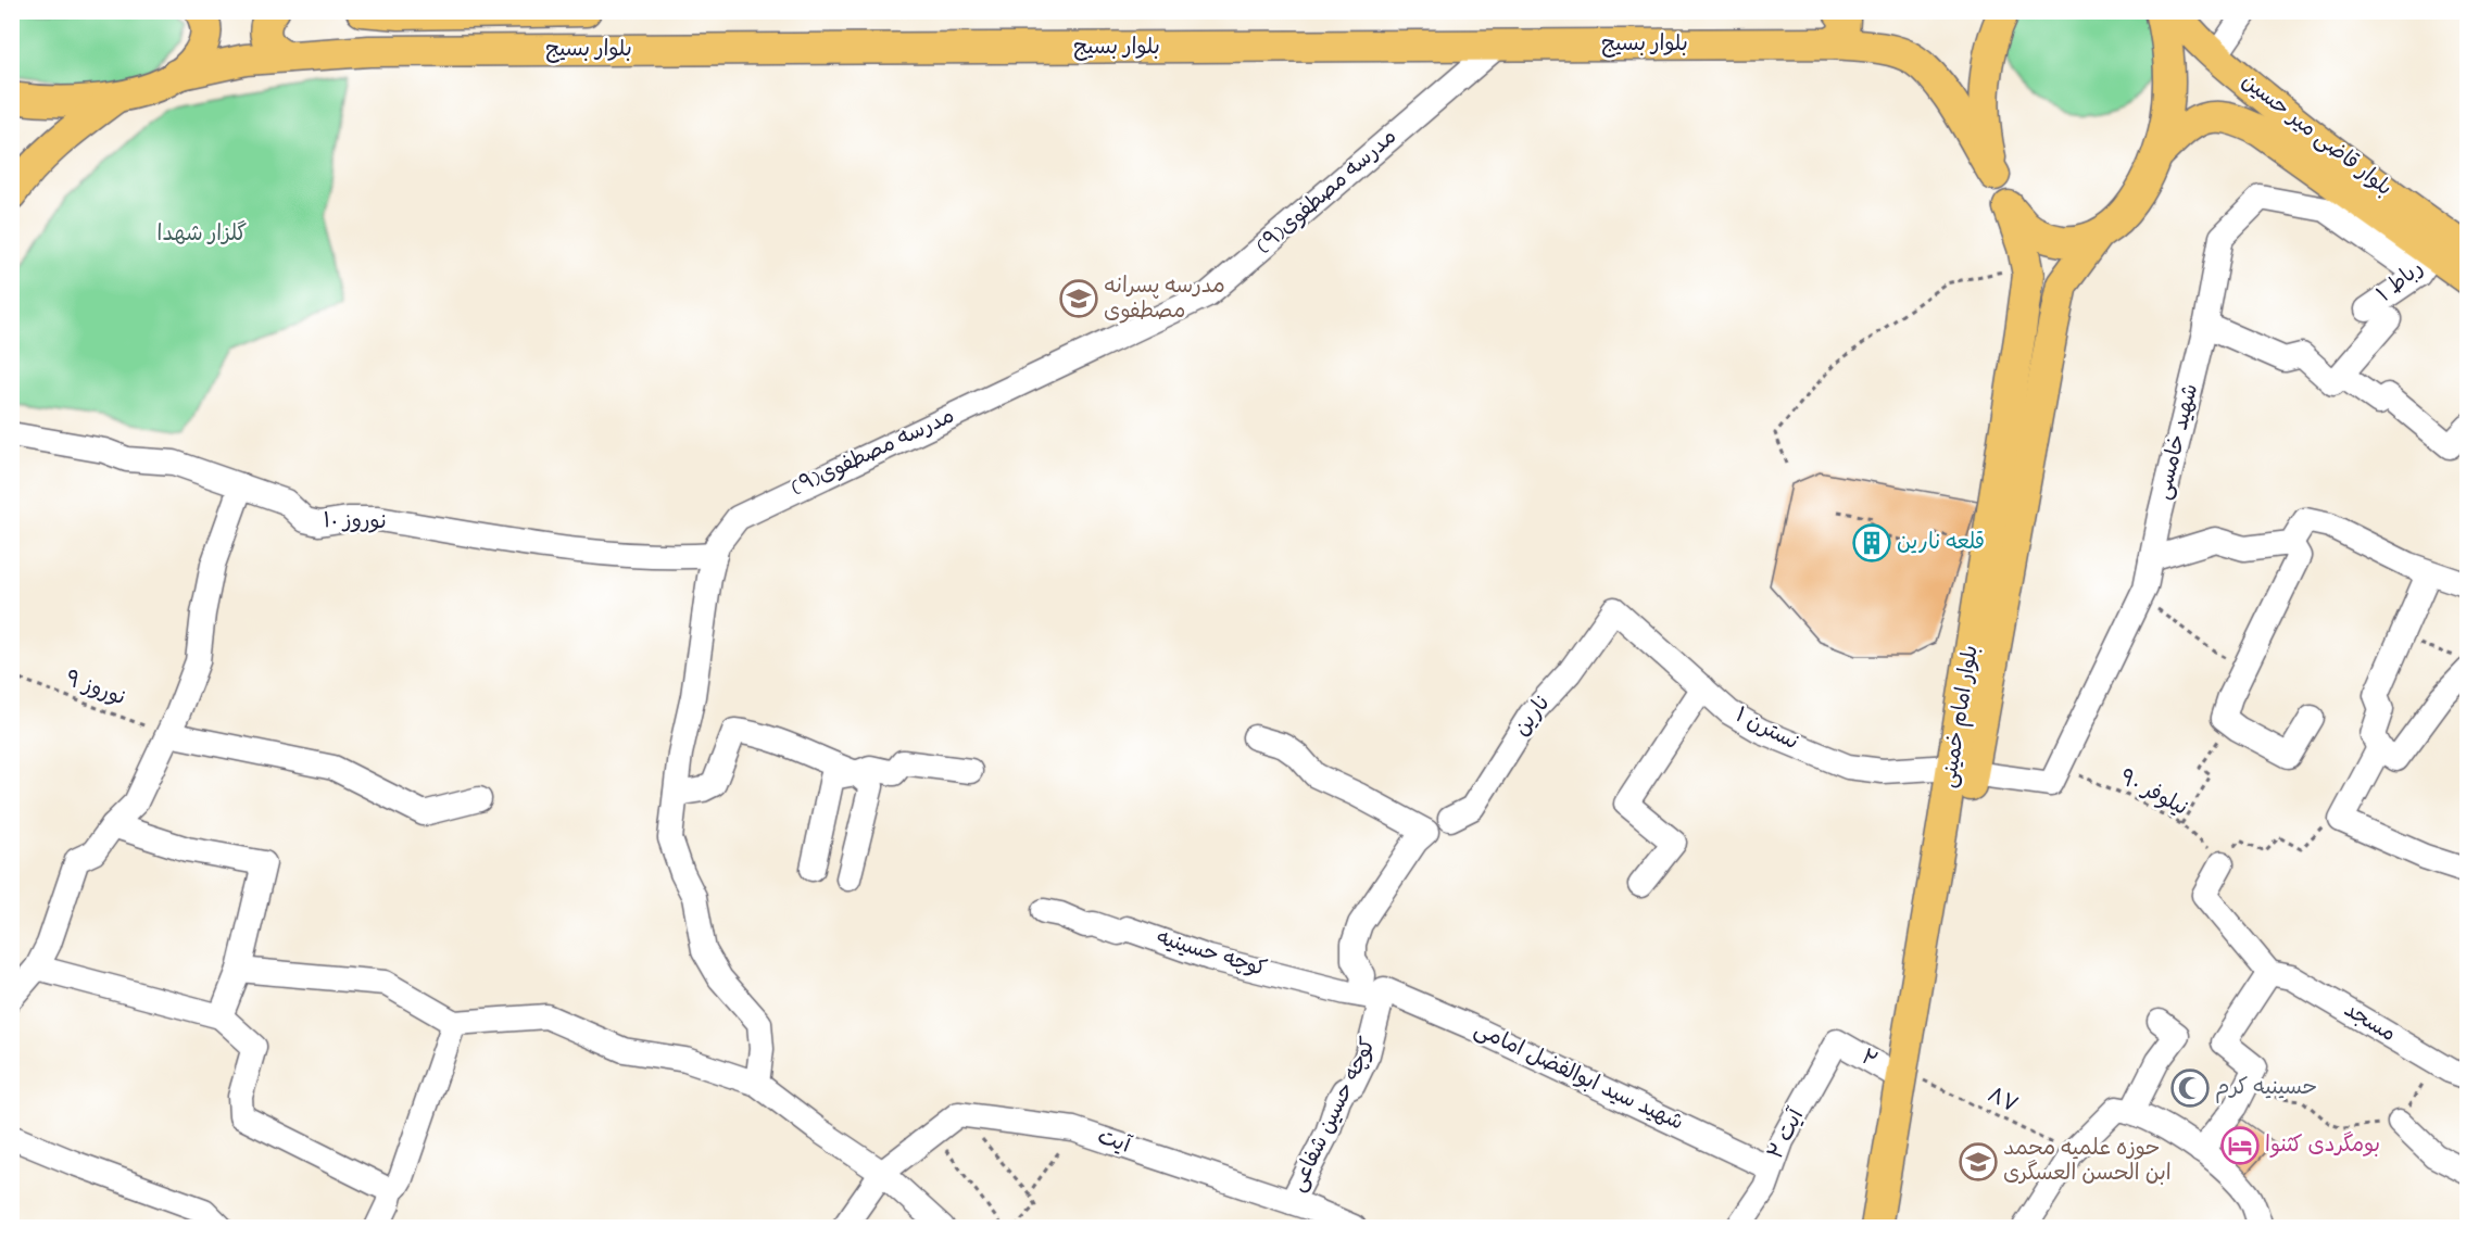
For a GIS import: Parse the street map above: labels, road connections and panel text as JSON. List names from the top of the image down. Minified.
{"streets":{"main road":["بلوار بسیج","بلوار قاضی میر حسین","بلوار امام خمینی"],"street":["مدرسه مصطفوی(۹)","رباط ۱","شهید خامسی","نوروز ۱۰","نارین","نسترن ۱","کوچه حسینیه","مسجد","۲","شهید سید ابوالفضل امامی","کوچه حسین شفاعی","آیت ۲","آیت"],"path":["نوروز ۹","نیلوفر ۹۰","۸۷"]},"crossings":[["بلوار بسیج","مدرسه مصطفوی(۹)"],["بلوار بسیج","بلوار امام خمینی"],["بلوار قاضی میر حسین","رباط ۱"],["بلوار قاضی میر حسین","شهید خامسی"],["بلوار قاضی میر حسین","بلوار امام خمینی"],["مدرسه مصطفوی(۹)","نوروز ۱۰"],["رباط ۱","شهید خامسی"],["شهید خامسی","بلوار امام خمینی"],["شهید خامسی","نسترن ۱"],["شهید خامسی","نیلوفر ۹۰"],["نارین","نسترن ۱"],["بلوار امام خمینی","نسترن ۱"],["بلوار امام خمینی","۲"],["بلوار امام خمینی","۸۷"],["کوچه حسینیه","شهید سید ابوالفضل امامی"],["کوچه حسینیه","کوچه حسین شفاعی"],["۲","۸۷"],["۲","آیت ۲"],["شهید سید ابوالفضل امامی","کوچه حسین شفاعی"],["شهید سید ابوالفضل امامی","آیت ۲"],["کوچه حسین شفاعی","آیت"]],"parks":["گلزار شهدا"],"places":{"school or university":["مدرسه پسرانه مصطفوی","حوزه علمیه محمد ابن الحسن العسگری"],"building":["قلعه نارین"],"mosque":["حسینیه کرم"],"hotel":["بومگردی کثنوا"]}}
